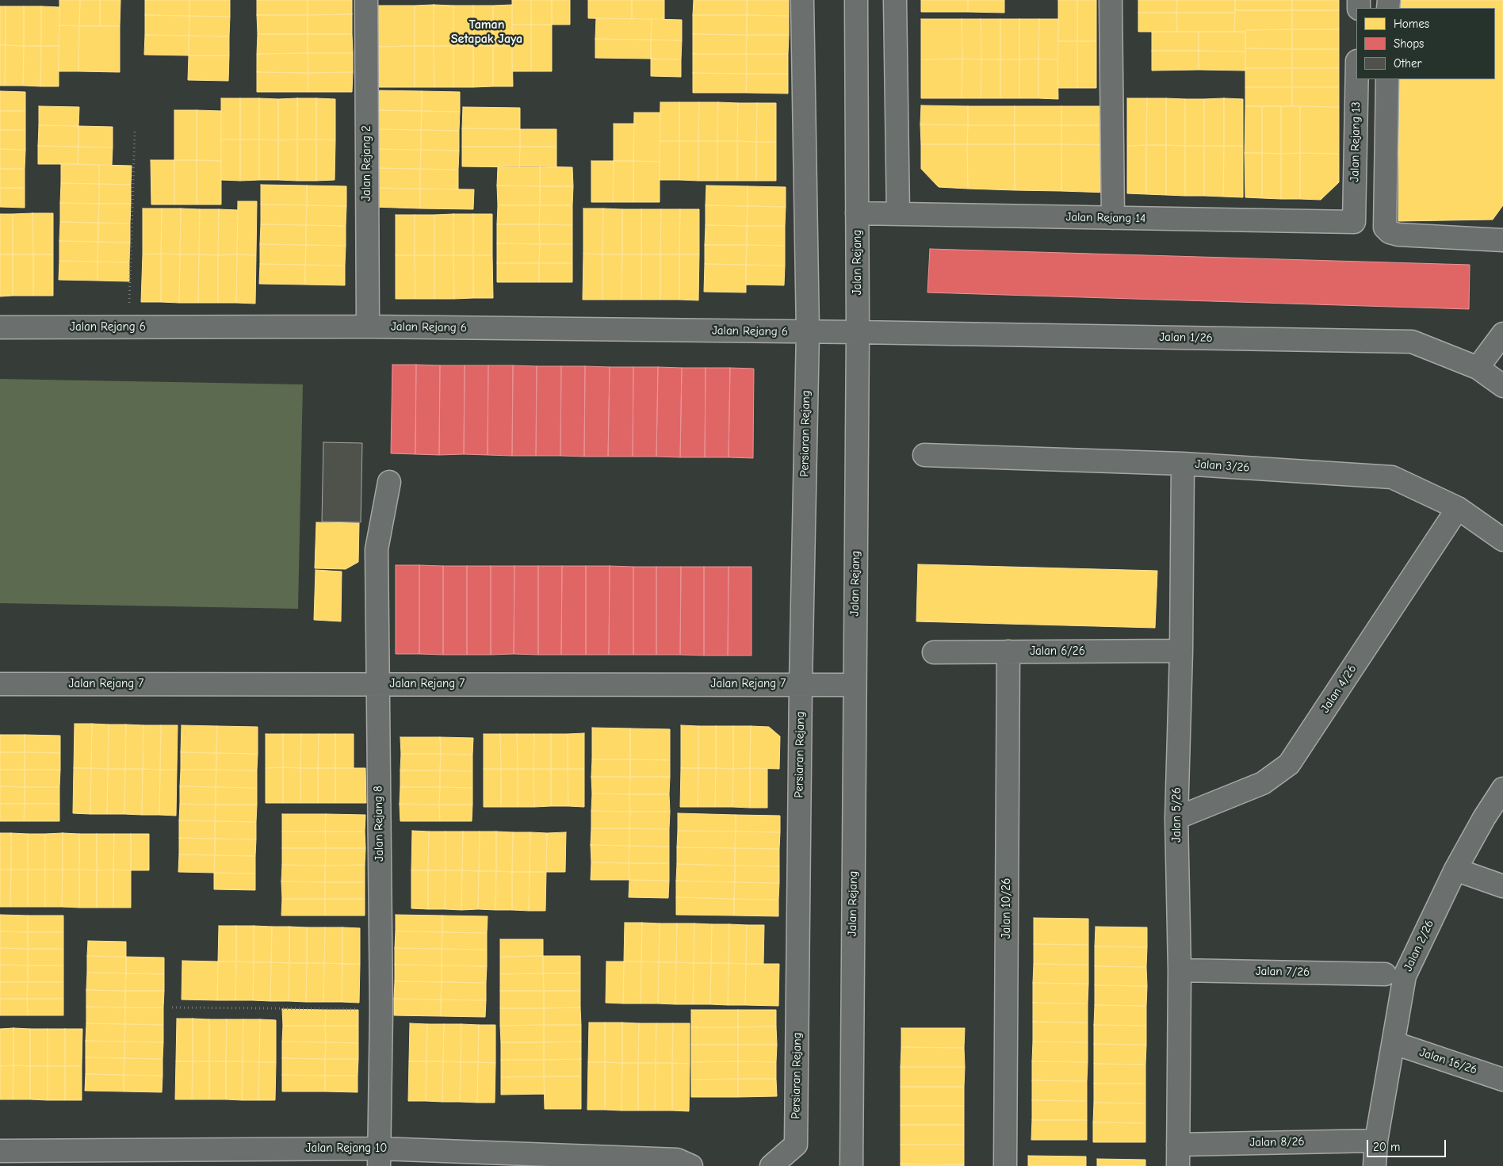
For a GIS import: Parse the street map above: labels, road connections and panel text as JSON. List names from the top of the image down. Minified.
{"streets":{"street":["Jalan Rejang 13","Jalan Rejang 2","Jalan Rejang 14","Jalan Rejang","Jalan Rejang 6","Jalan 1/26","Persiaran Rejang","Jalan 3/26","Jalan 6/26","Jalan Rejang 7","Jalan 4/26","Jalan 5/26","Jalan Rejang 8","Jalan 10/26","Jalan 2/26","Jalan 7/26","Jalan 16/26","Jalan 8/26","Jalan Rejang 10"]},"crossings":[["Jalan Rejang 13","Jalan Rejang 14"],["Jalan Rejang 2","Jalan Rejang 6"],["Jalan Rejang 14","Jalan Rejang"],["Jalan Rejang","Jalan Rejang 6"],["Jalan Rejang","Jalan 1/26"],["Jalan Rejang","Jalan Rejang 7"],["Jalan Rejang 6","Jalan 1/26"],["Jalan Rejang 6","Persiaran Rejang"],["Persiaran Rejang","Jalan Rejang 7"],["Jalan 3/26","Jalan 4/26"],["Jalan 3/26","Jalan 5/26"],["Jalan 6/26","Jalan 5/26"],["Jalan 6/26","Jalan 10/26"],["Jalan Rejang 7","Jalan Rejang 8"],["Jalan 4/26","Jalan 5/26"],["Jalan 5/26","Jalan 7/26"],["Jalan 5/26","Jalan 8/26"],["Jalan Rejang 8","Jalan Rejang 10"],["Jalan 2/26","Jalan 16/26"],["Jalan 2/26","Jalan 8/26"]],"districts":["Taman Setapak Jaya"],"legend":["Homes","Shops","Other"],"scale_bar":"20 m"}
